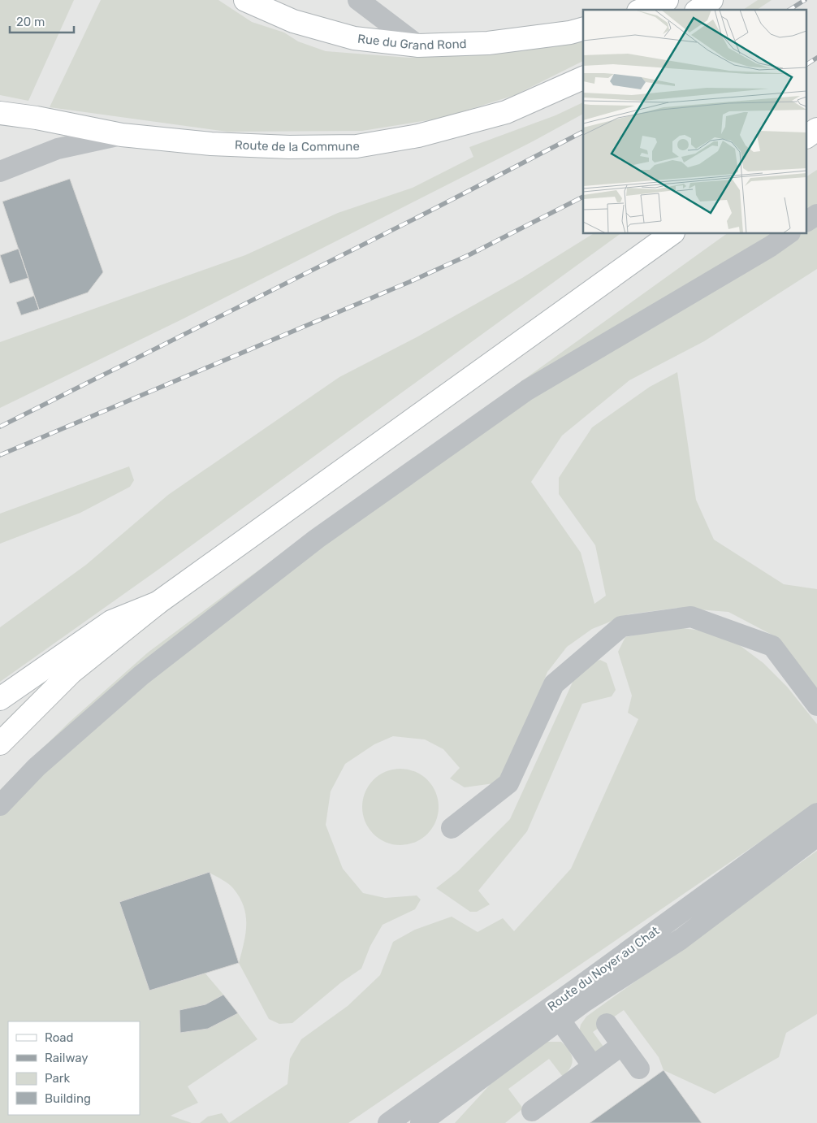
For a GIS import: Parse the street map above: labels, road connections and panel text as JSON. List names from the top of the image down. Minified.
{"streets":{"main road":["Rue du Grand Rond","Route de la Commune"],"street":["Route du Noyer au Chat"]},"legend":["Road","Railway","Park","Building"],"scale_bar":"20 m"}
